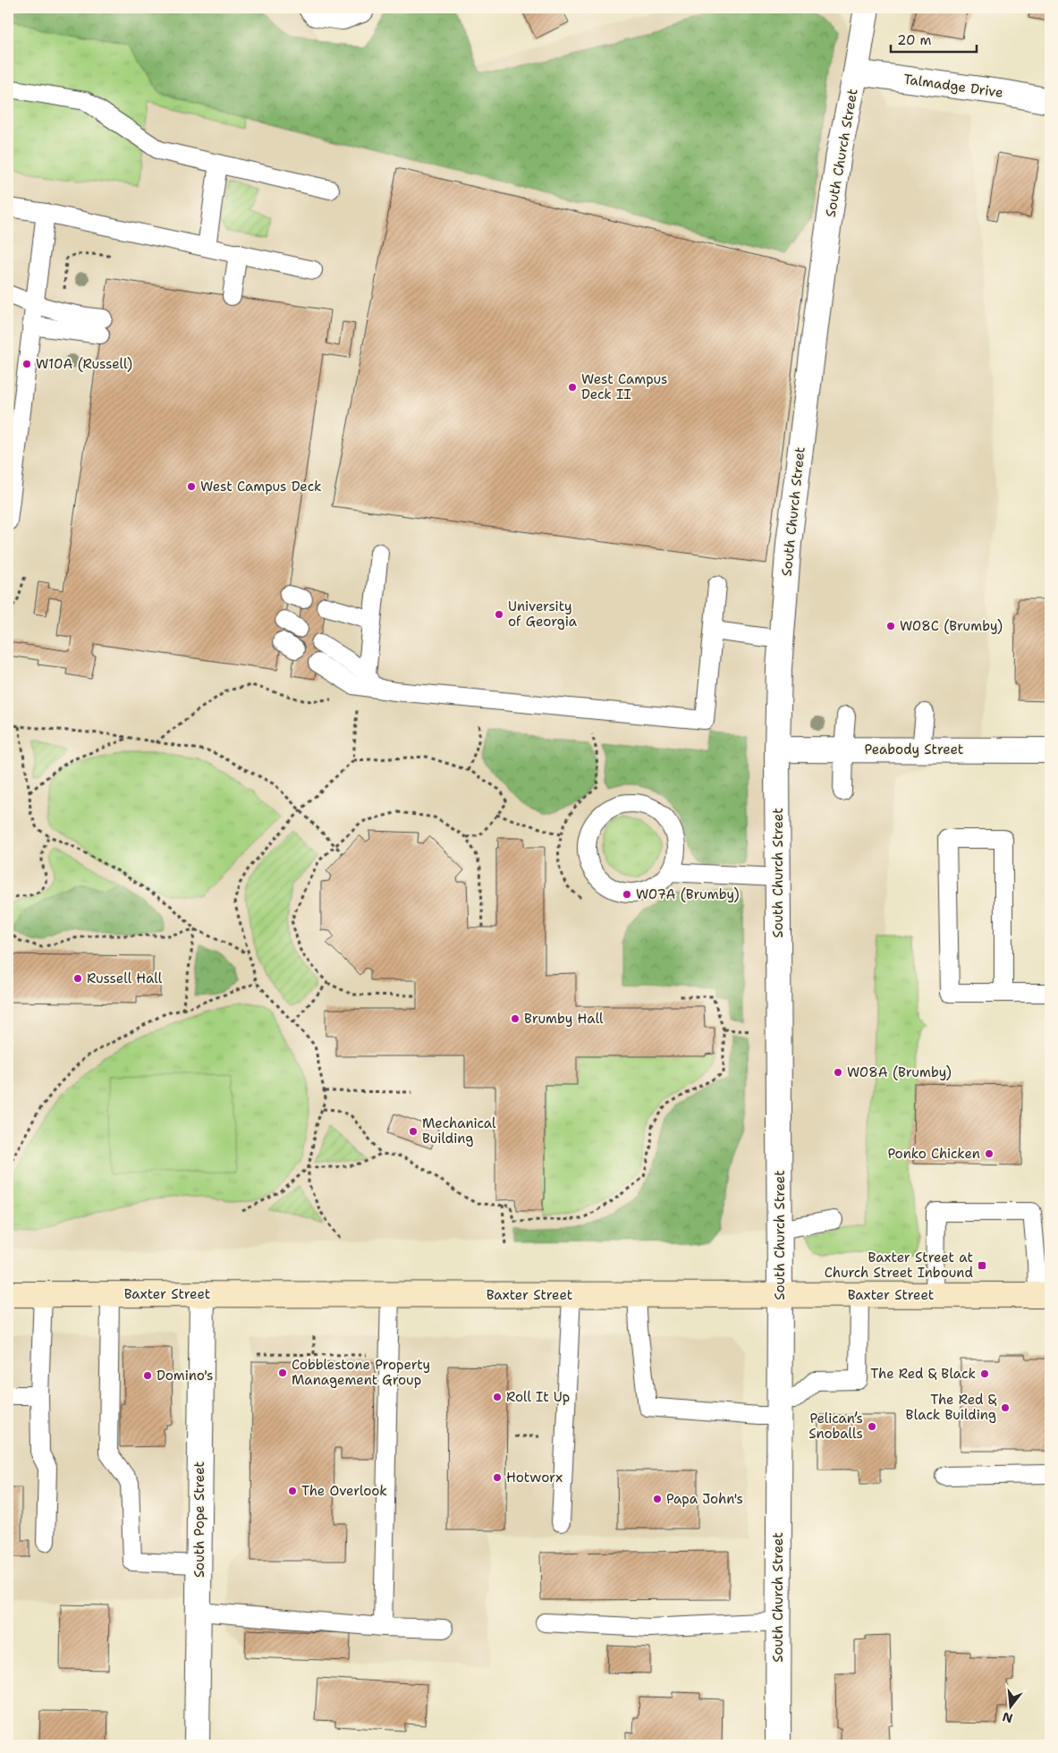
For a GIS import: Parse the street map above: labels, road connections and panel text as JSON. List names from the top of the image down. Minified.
{"streets":{"main road":["Baxter Street"],"street":["Talmadge Drive","South Church Street","Peabody Street","South Pope Street"]},"crossings":[["Talmadge Drive","South Church Street"],["South Church Street","Peabody Street"],["South Church Street","Baxter Street"],["Baxter Street","South Pope Street"]],"places":{"other":["W10A (Russell)","West Campus Deck II","West Campus Deck","University of Georgia","W08C (Brumby)","W07A (Brumby)","Russell Hall","Brumby Hall","W08A (Brumby)","Mechanical Building","Ponko Chicken","Cobblestone Property Management Group","The Red & Black","Domino's","Roll It Up","The Red & Black Building","Pelican’s Snoballs","Hotworx","The Overlook","Papa John's"],"transit":["Baxter Street at Church Street Inbound"]},"scale_bar":"20 m","north":"bottom"}
